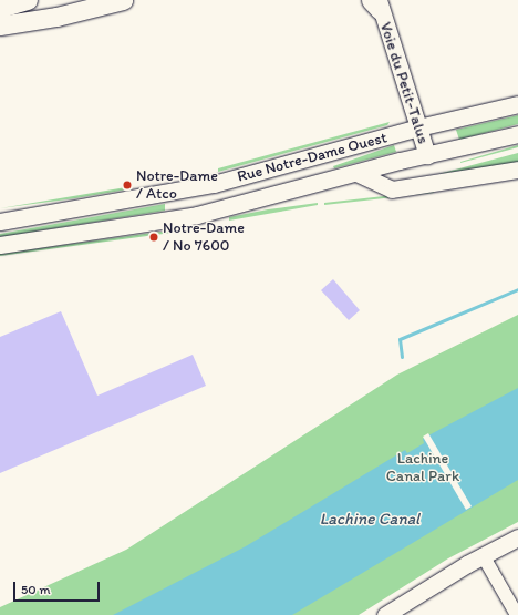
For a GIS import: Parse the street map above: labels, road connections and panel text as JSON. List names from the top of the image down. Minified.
{"streets":{"main road":["Voie du Petit-Talus","Rue Notre-Dame Ouest"]},"crossings":[["Voie du Petit-Talus","Rue Notre-Dame Ouest"]],"water":["Lachine Canal"],"parks":["Lachine Canal Park"],"places":["Notre-Dame / Atco","Notre-Dame / No 7600"],"scale_bar":"50 m"}
